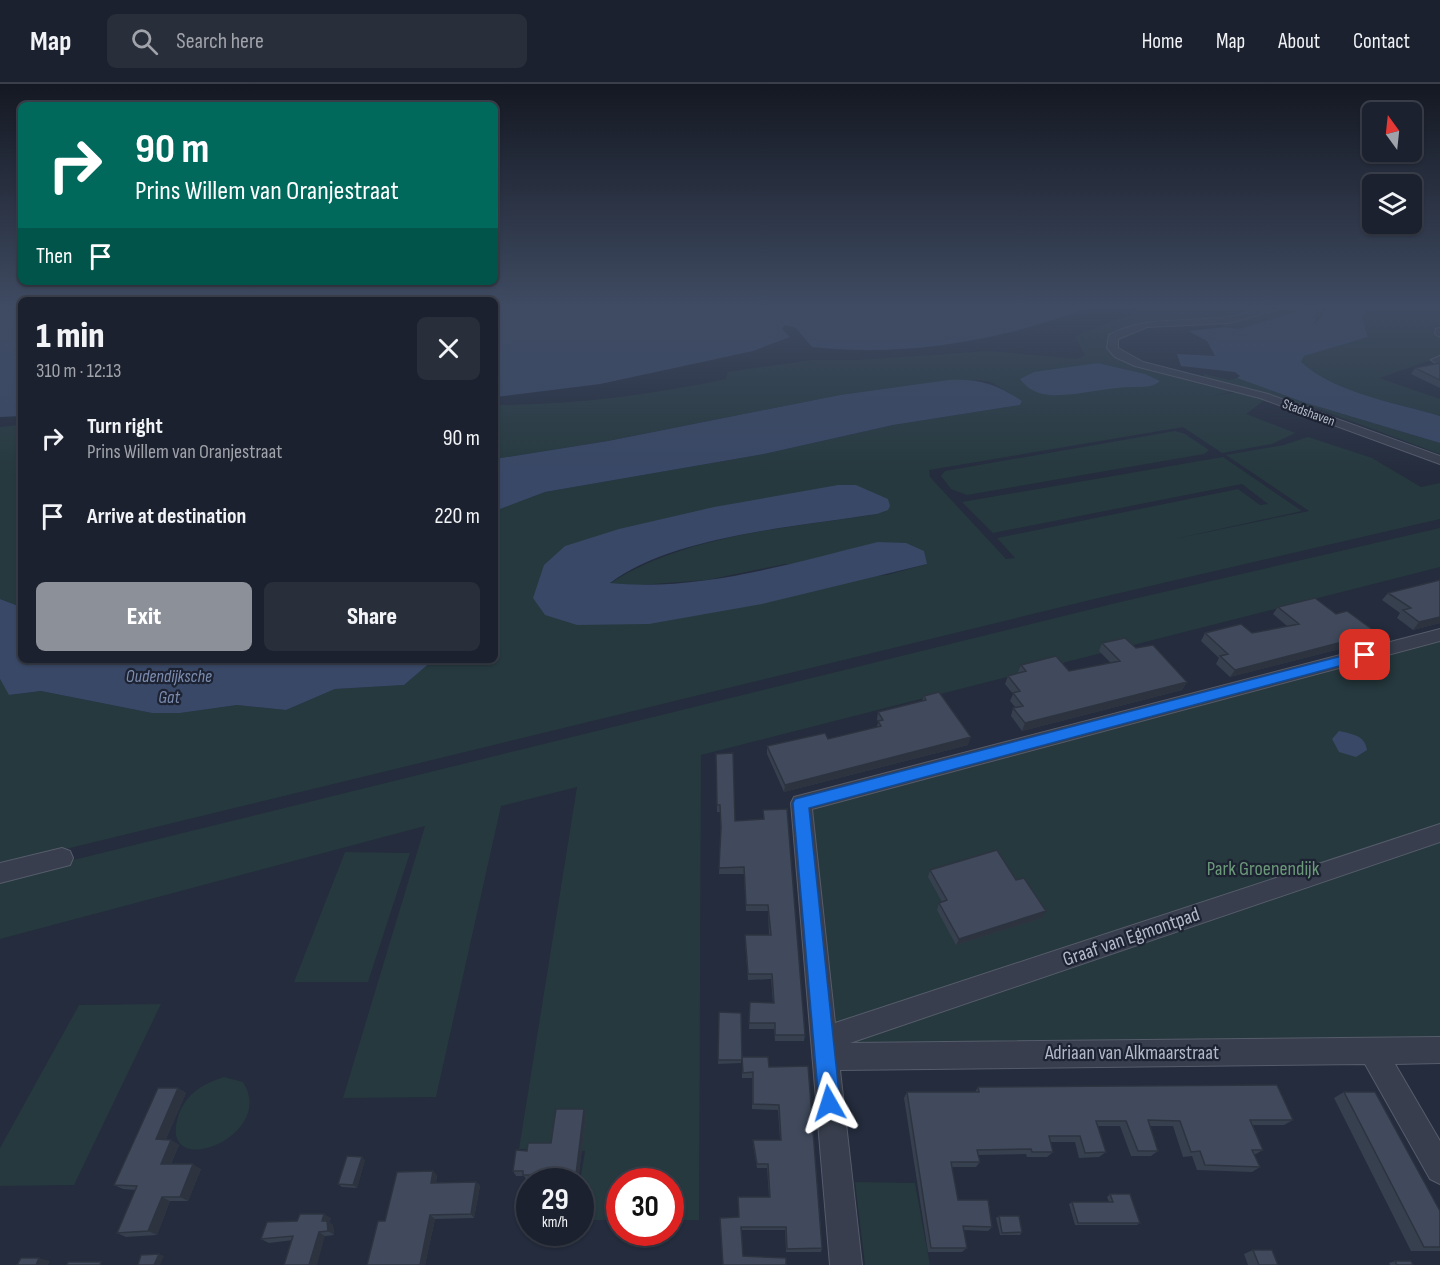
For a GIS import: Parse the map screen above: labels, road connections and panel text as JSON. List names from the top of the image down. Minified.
{"streets":{"street":["Stadshaven","Graaf van Egmontpad","Adriaan van Alkmaarstraat"]},"crossings":[["Graaf van Egmontpad","Adriaan van Alkmaarstraat"]],"water":["Oudendijksche Gat"],"parks":["Park Groenendijk"],"north":"top","page":{"header":"Map","search":"Search here","nav":["Home","Map","About","Contact"],"turn":["90 m","Prins Willem van Oranjestraat"],"then":"Then","heading":["1 min","310 m · 12:13"],"list":[{"name":"Turn right","note":"Prins Willem van Oranjestraat","value":"90 m"},{"name":"Arrive at destination","value":"220 m"}],"buttons":["Exit","Share"],"speed":"29 km/h","limit":"30"}}
